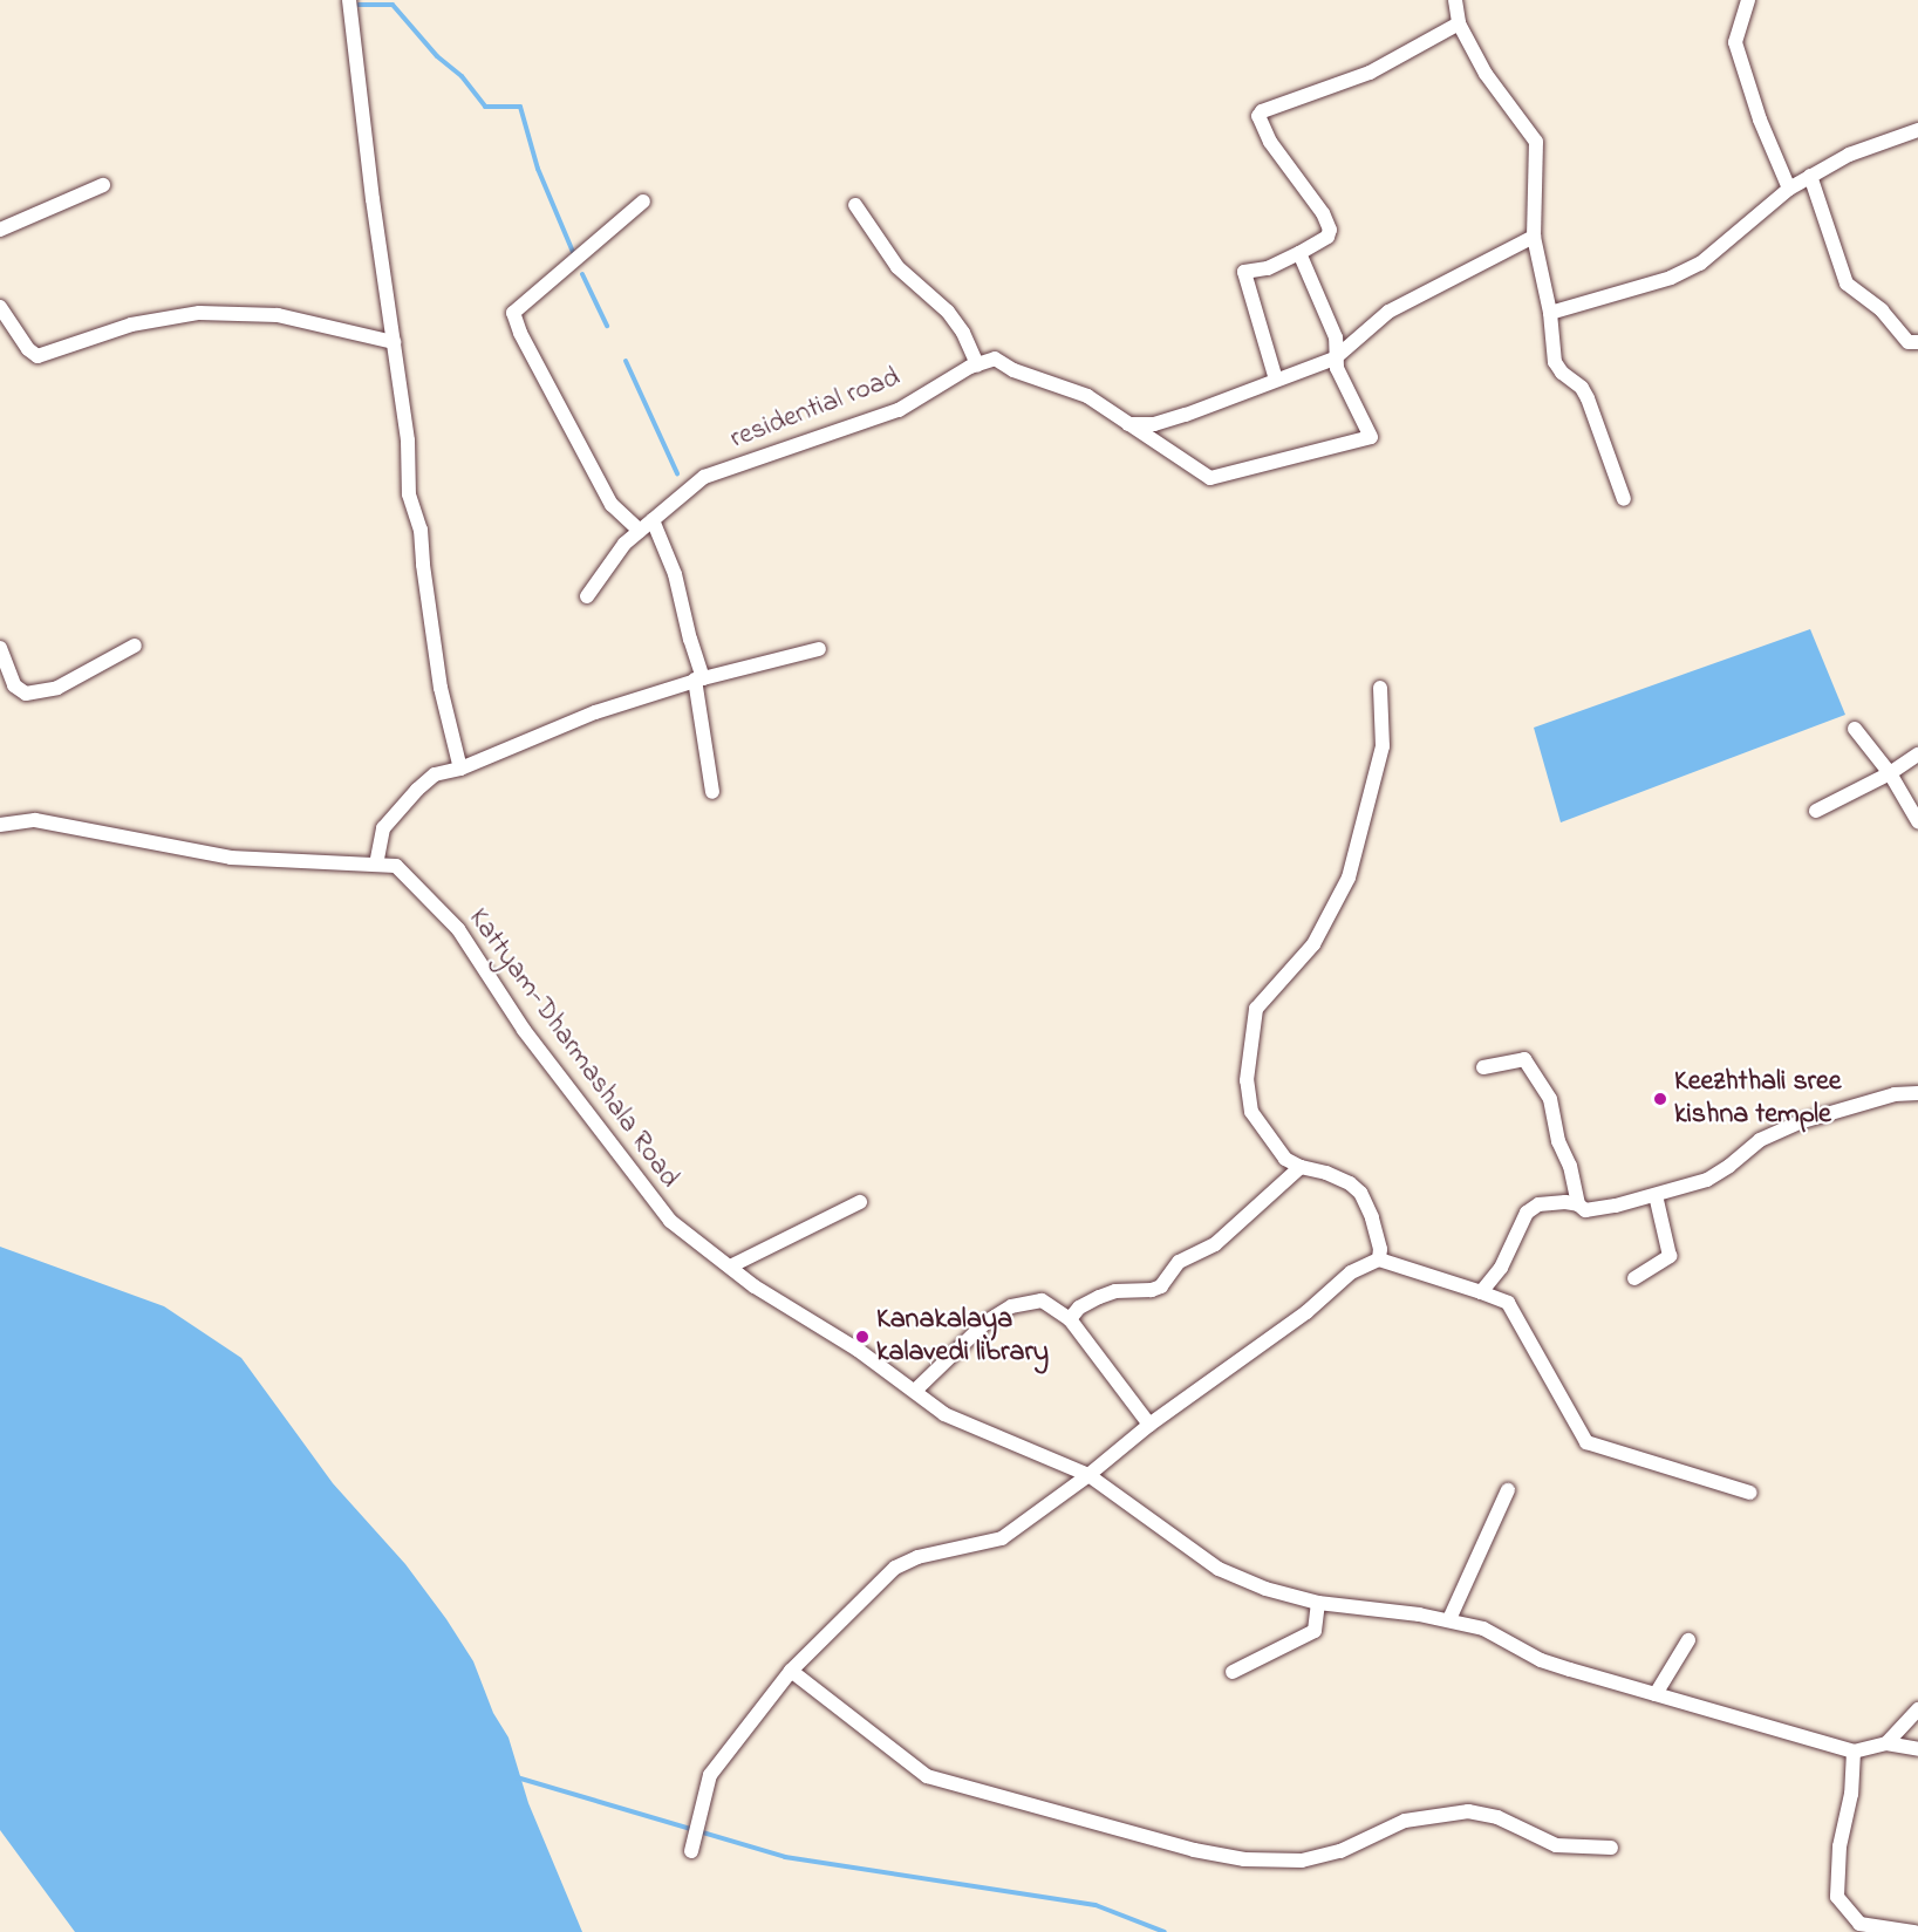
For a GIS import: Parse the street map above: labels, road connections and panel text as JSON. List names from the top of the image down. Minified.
{"streets":{"street":["residential road","Kattyam-Dharmashala Road"]},"places":["Keezhthali sree kishna temple","Kanakalaya kalavedi library"]}
